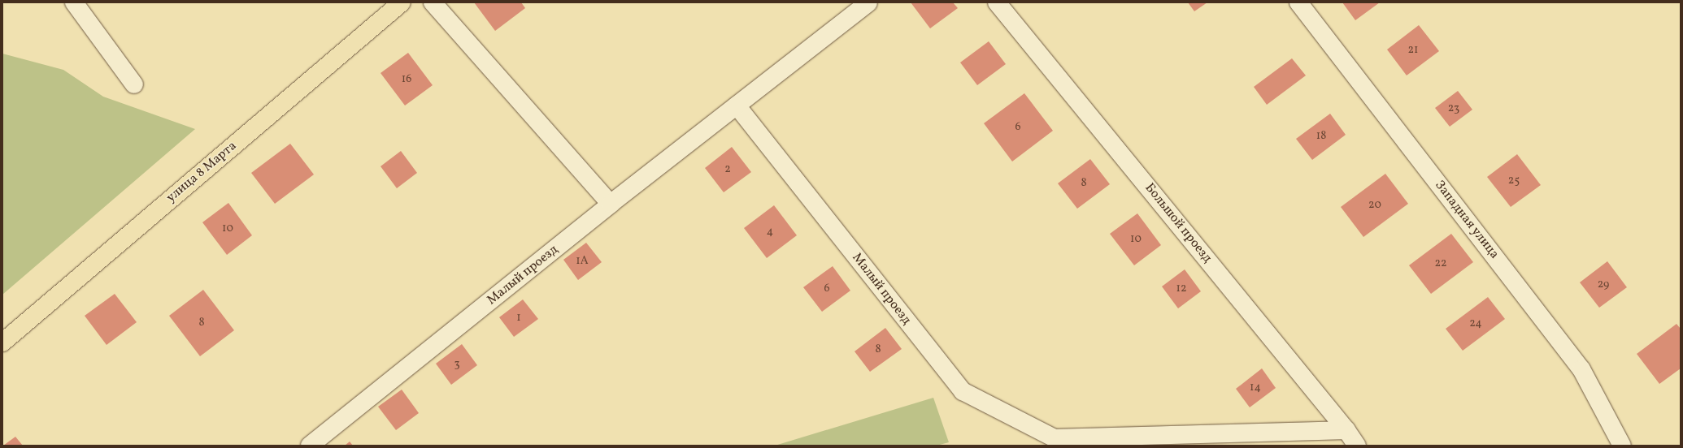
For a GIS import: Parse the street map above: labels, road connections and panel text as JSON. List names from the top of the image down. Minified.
{"streets":{"main road":["улица 8 Марта"],"street":["Западная улица","Большой проезд","Малый проезд"]},"crossings":[["Большой проезд","Малый проезд"]],"house_numbers":["21","16","23","6","18","2","25","8","20","10","4","10","1А","22","29","6","12","1","8","24","8","3","14"]}
